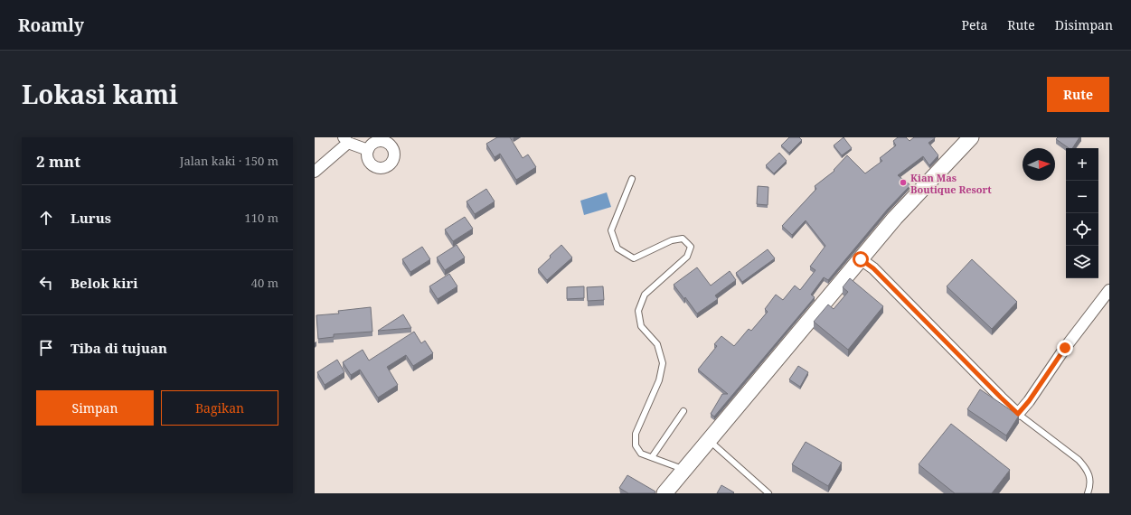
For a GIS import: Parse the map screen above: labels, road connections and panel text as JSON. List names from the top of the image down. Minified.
{"places":["Kian Mas Boutique Resort"],"north":"right","page":{"header":"Roamly","nav":["Peta","Rute","Disimpan"],"title":"Lokasi kami","buttons":["Rute",["Simpan","Bagikan"]],"heading":["2 mnt","Jalan kaki · 150 m"],"map_buttons":["+","−"],"list":[["Lurus","110 m"],["Belok kiri","40 m"],"Tiba di tujuan"]}}
